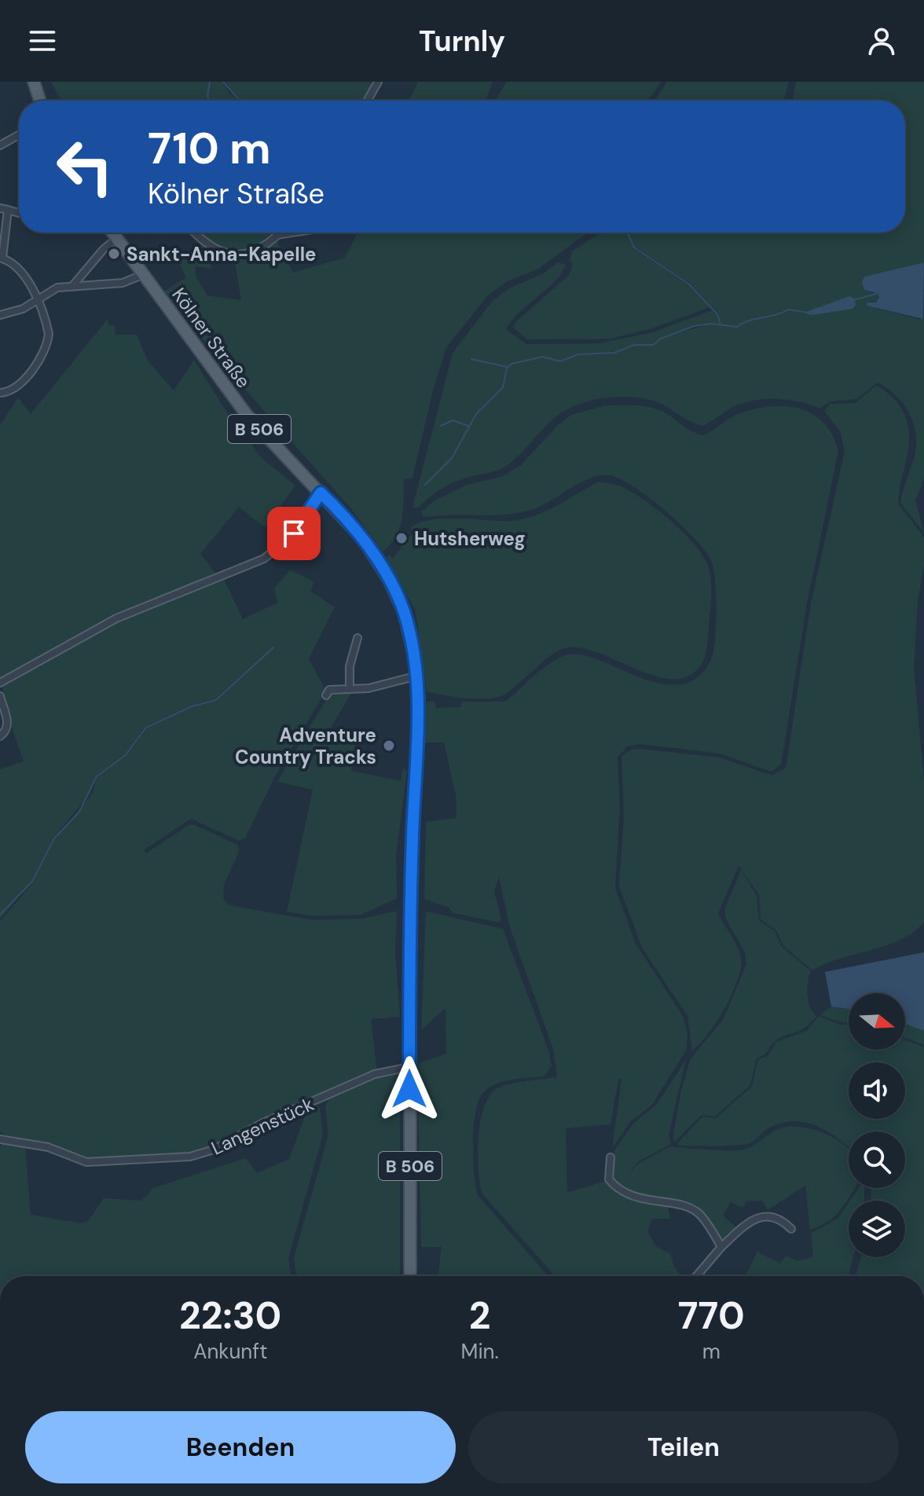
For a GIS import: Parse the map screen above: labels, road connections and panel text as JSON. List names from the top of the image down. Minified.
{"streets":{"main road":["Kölner Straße","B 506"],"street":["Langenstück"]},"crossings":[["Kölner Straße","Langenstück"]],"places":["Sankt-Anna-Kapelle","Hutsherweg","Adventure Country Tracks"],"north":"right","page":{"header":"Turnly","turn":["710 m","Kölner Straße"],"eta":["22:30","Ankunft","2","Min.","770","m"],"buttons":["Beenden","Teilen"]}}
